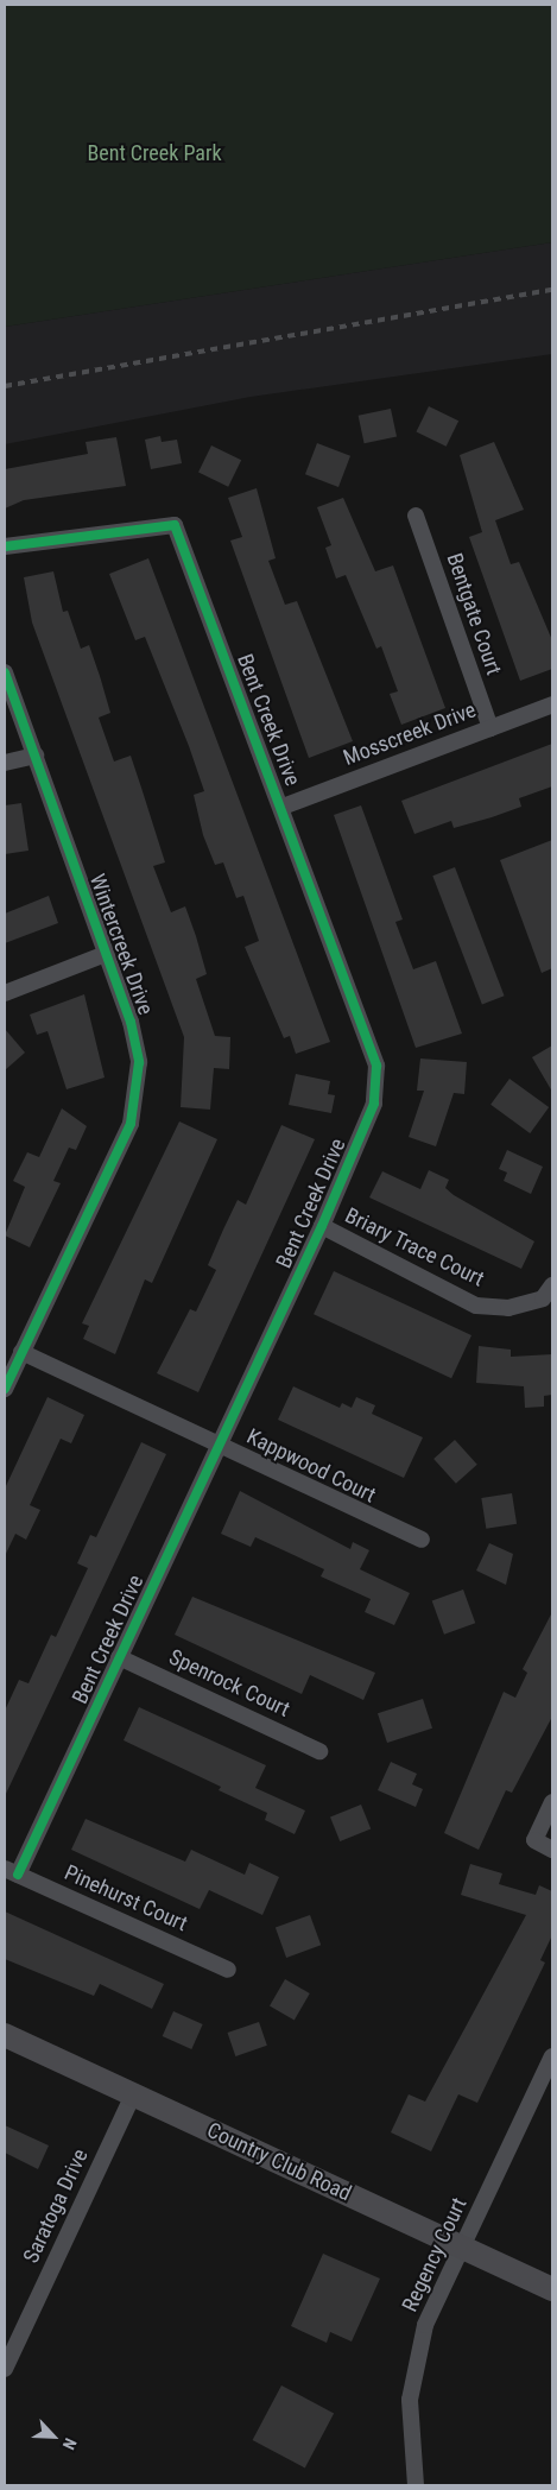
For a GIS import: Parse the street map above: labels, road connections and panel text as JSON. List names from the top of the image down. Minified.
{"streets":{"main road":["Country Club Road"],"street":["Bentgate Court","Bent Creek Drive","Mosscreek Drive","Wintercreek Drive","Briary Trace Court","Kappwood Court","Spenrock Court","Pinehurst Court","Saratoga Drive","Regency Court"]},"crossings":[["Bentgate Court","Mosscreek Drive"],["Bent Creek Drive","Mosscreek Drive"],["Bent Creek Drive","Briary Trace Court"],["Bent Creek Drive","Kappwood Court"],["Bent Creek Drive","Spenrock Court"],["Bent Creek Drive","Pinehurst Court"],["Wintercreek Drive","Kappwood Court"],["Country Club Road","Saratoga Drive"],["Country Club Road","Regency Court"]],"parks":["Bent Creek Park"],"north":"bottom right"}
